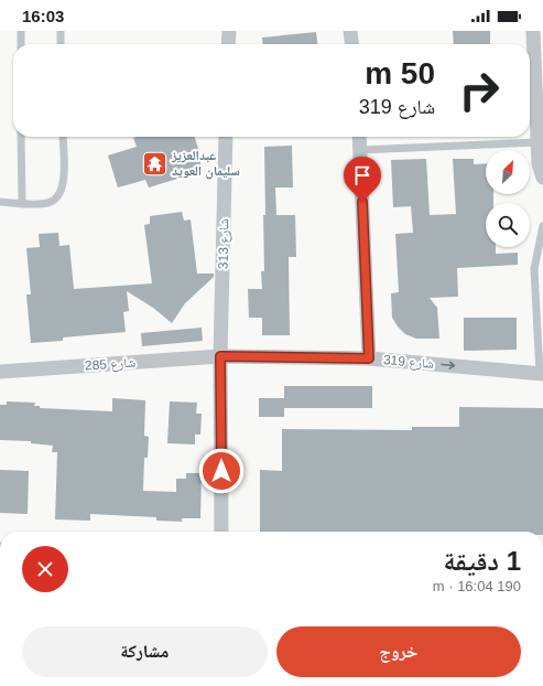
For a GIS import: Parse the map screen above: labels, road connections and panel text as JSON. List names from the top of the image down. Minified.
{"streets":{"street":["شارع 313","شارع 319","شارع 285"]},"crossings":[["شارع 313","شارع 319"],["شارع 313","شارع 285"],["شارع 319","شارع 285"]],"one_way":["شارع 319"],"places":{"temple":["عبدالعزيز سليمان العويد"]},"north":"top right","page":{"status":"16:03","turn":["50 m","شارع 319"],"heading":["1 دقيقة","190 m · 16:04"],"buttons":["خروج","مشاركة"]}}
